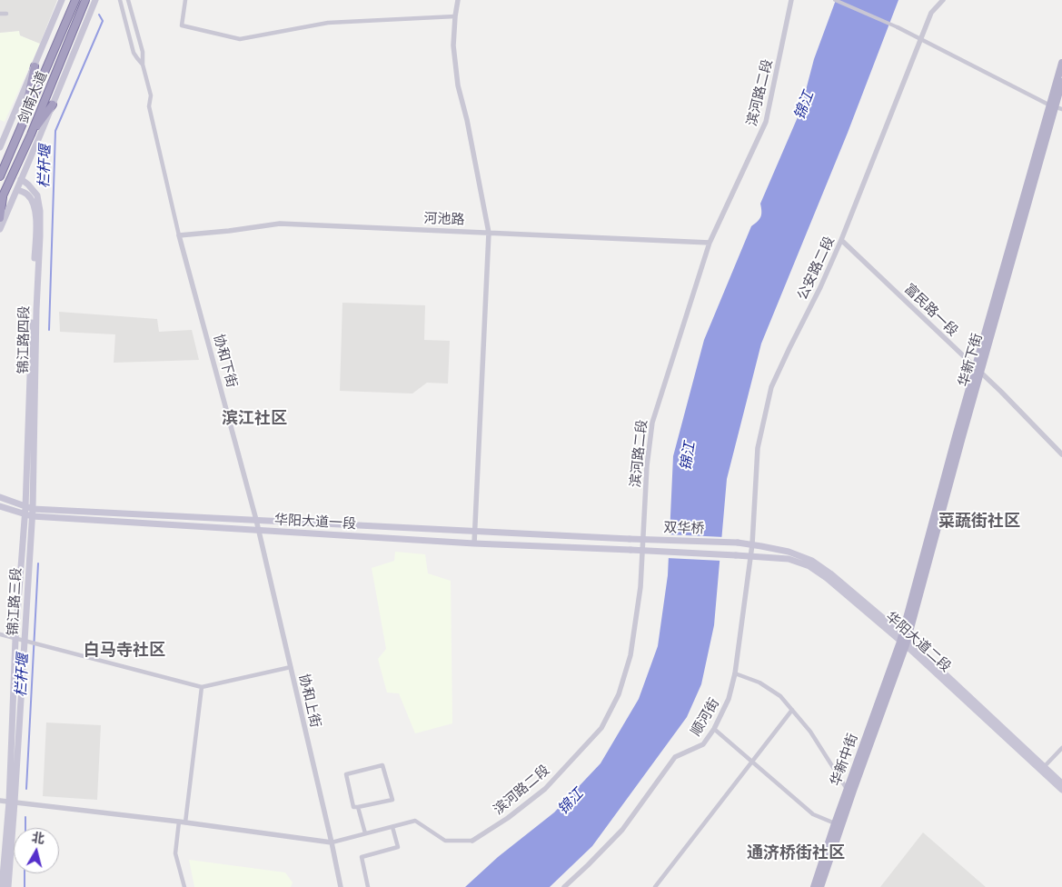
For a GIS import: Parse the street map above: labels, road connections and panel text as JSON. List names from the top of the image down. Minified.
{"streets":{"highway":["剑南大道"],"main road":["锦江路四段","华阳大道一段","双华桥","锦江路三段","华阳大道二段","华新中街"],"street":["滨河路二段","河池路","公安路二段","富民路一段","协和下街","协和上街","顺河街"]},"crossings":[["滨河路二段","河池路"],["河池路","协和下街"],["公安路二段","富民路一段"],["公安路二段","华阳大道二段"],["公安路二段","顺河街"],["锦江路四段","华阳大道一段"],["锦江路四段","锦江路三段"],["协和下街","华阳大道一段"],["协和下街","协和上街"],["华阳大道一段","双华桥"],["华阳大道一段","锦江路三段"],["华阳大道一段","华阳大道二段"],["华阳大道一段","协和上街"],["双华桥","华阳大道二段"],["华阳大道二段","顺河街"],["华阳大道二段","华新中街"]],"districts":["滨江社区","菜蔬街社区","白马寺社区","通济桥街社区"],"water":["锦江","栏杆堰"],"north":"top"}
